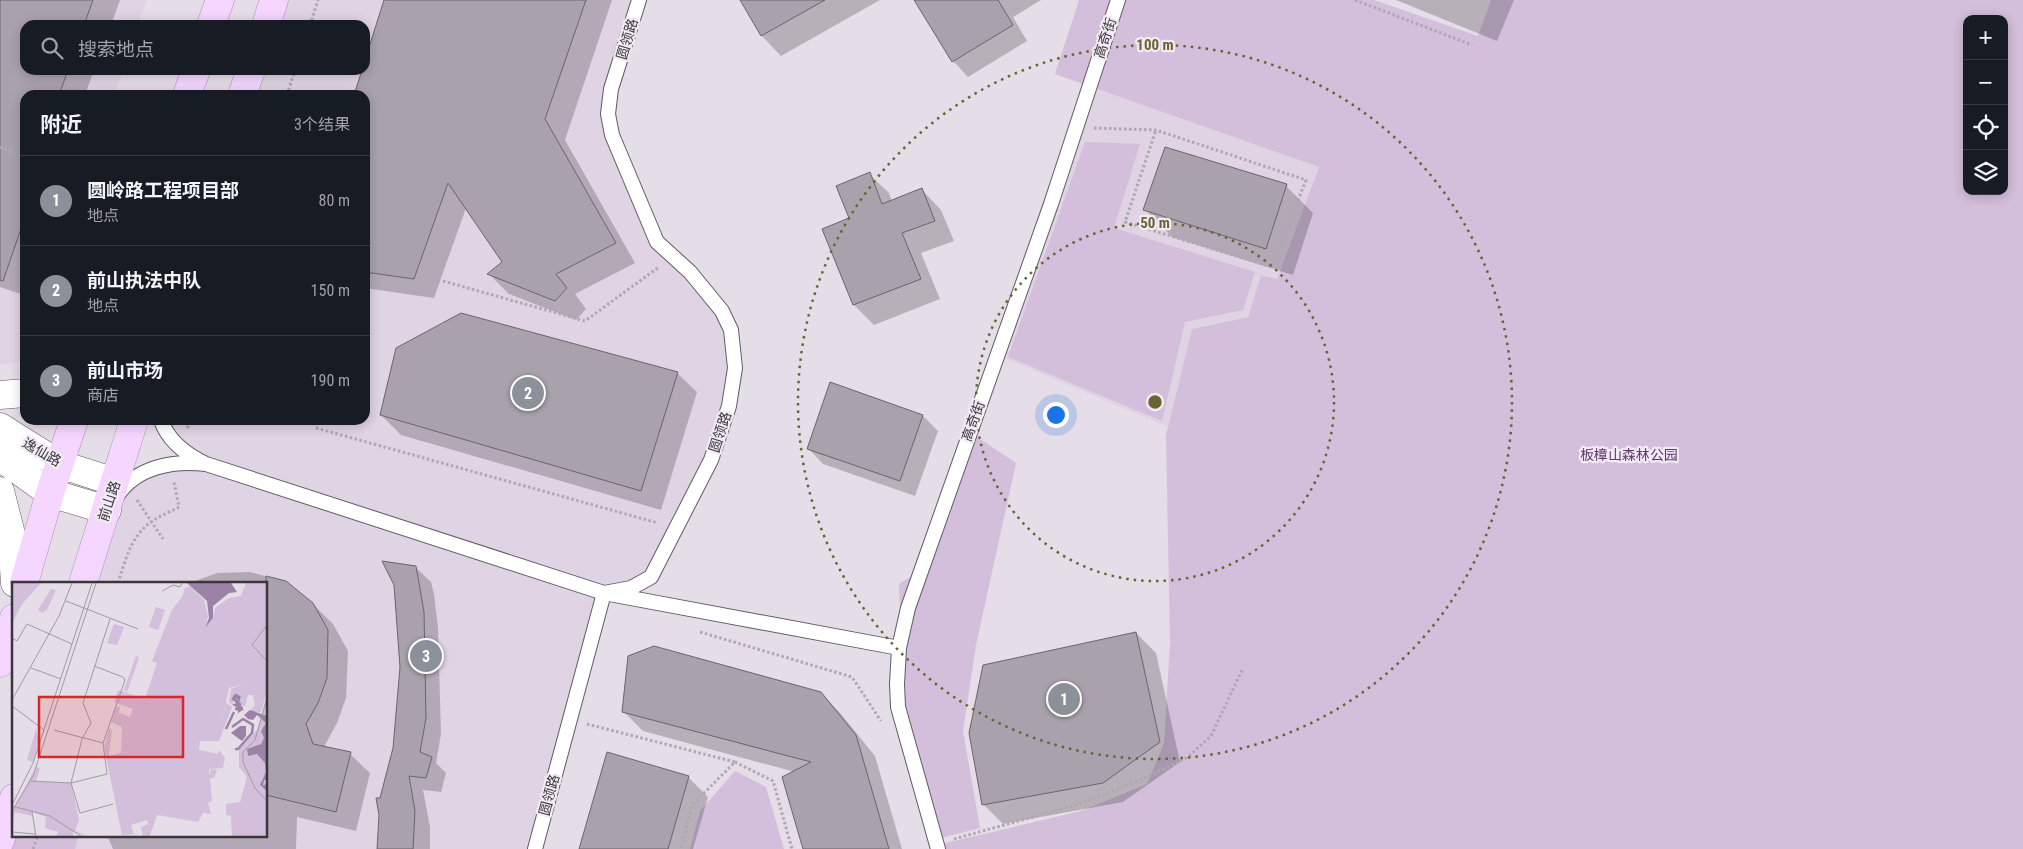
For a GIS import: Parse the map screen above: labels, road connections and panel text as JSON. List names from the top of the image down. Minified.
{"streets":{"main road":["逸仙路","前山路"],"lane":["高奇街","圆领路"]},"crossings":[["逸仙路","前山路"]],"parks":["板樟山森林公园"],"page":{"map_buttons":["+","−"],"search":"搜索地点","heading":["附近","3个结果"],"list":[{"mark":"1","name":"圆岭路工程项目部","note":"地点","value":"80 m"},{"mark":"2","name":"前山执法中队","note":"地点","value":"150 m"},{"mark":"3","name":"前山市场","note":"商店","value":"190 m"}],"pins":["2","3","1"]},"rings":["100 m","50 m"]}
